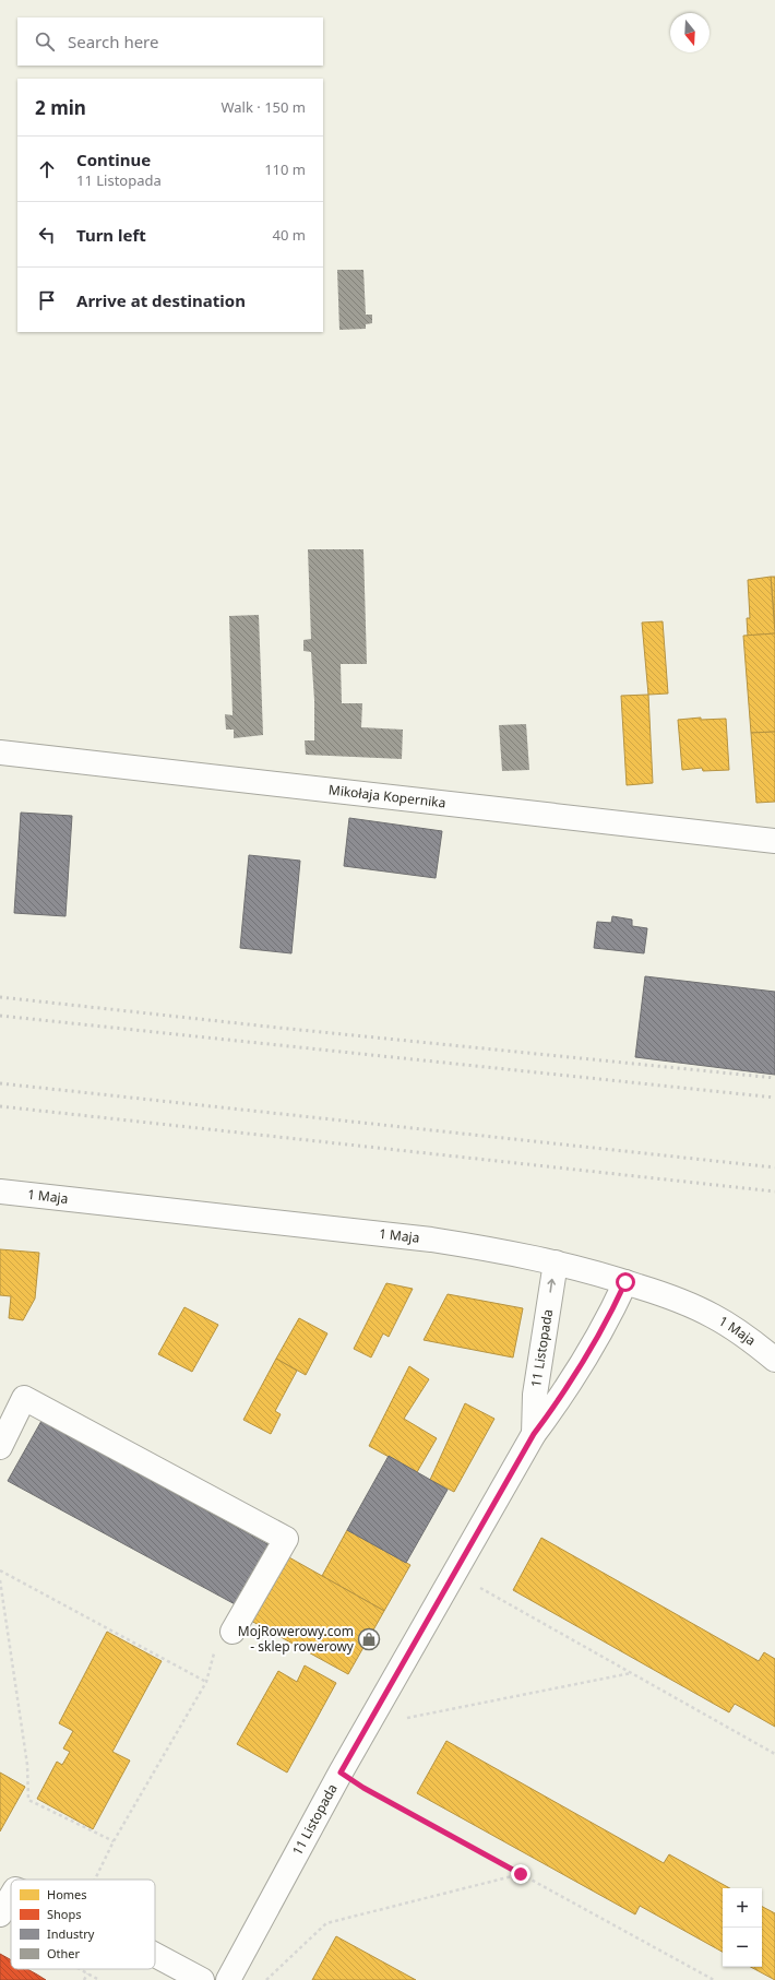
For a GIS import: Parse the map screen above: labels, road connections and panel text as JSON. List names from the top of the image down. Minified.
{"streets":{"street":["Mikołaja Kopernika","1 Maja","11 Listopada"]},"crossings":[["1 Maja","11 Listopada"]],"places":{"shop":["MojRowerowy.com - sklep rowerowy"]},"legend":["Homes","Shops","Industry","Other"],"north":"bottom","page":{"search":"Search here","heading":["2 min","Walk · 150 m"],"list":[["Continue","11 Listopada","110 m"],["Turn left","40 m"],"Arrive at destination"],"map_buttons":["+","−"]}}
